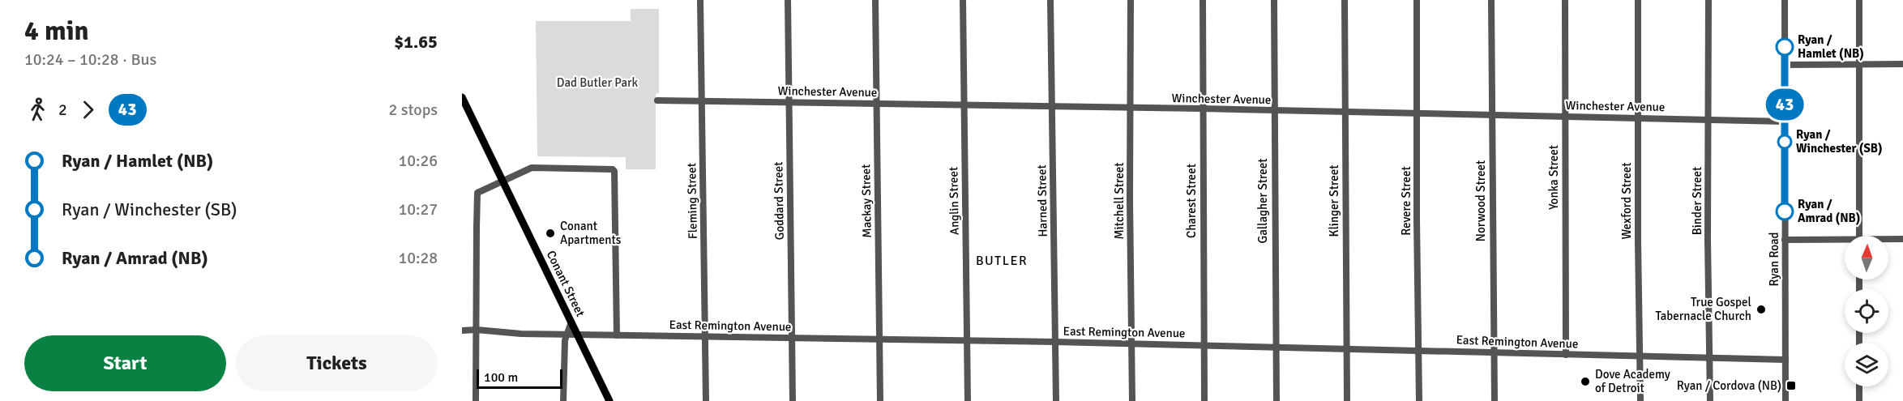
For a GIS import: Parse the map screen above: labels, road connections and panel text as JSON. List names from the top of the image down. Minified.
{"streets":{"main road":["Conant Street"],"street":["Winchester Avenue","Yonka Street","Fleming Street","Goddard Street","Mackay Street","Anglin Street","Harned Street","Mitchell Street","Charest Street","Gallagher Street","Klinger Street","Revere Street","Norwood Street","Wexford Street","Binder Street","Ryan Road","East Remington Avenue"]},"crossings":[["Winchester Avenue","Yonka Street"],["Winchester Avenue","Fleming Street"],["Winchester Avenue","Goddard Street"],["Winchester Avenue","Mackay Street"],["Winchester Avenue","Anglin Street"],["Winchester Avenue","Harned Street"],["Winchester Avenue","Mitchell Street"],["Winchester Avenue","Charest Street"],["Winchester Avenue","Gallagher Street"],["Winchester Avenue","Klinger Street"],["Winchester Avenue","Revere Street"],["Winchester Avenue","Norwood Street"],["Winchester Avenue","Wexford Street"],["Winchester Avenue","Binder Street"],["Winchester Avenue","Ryan Road"],["Yonka Street","East Remington Avenue"],["Fleming Street","East Remington Avenue"],["Goddard Street","East Remington Avenue"],["Mackay Street","East Remington Avenue"],["Anglin Street","East Remington Avenue"],["Harned Street","East Remington Avenue"],["Mitchell Street","East Remington Avenue"],["Charest Street","East Remington Avenue"],["Gallagher Street","East Remington Avenue"],["Klinger Street","East Remington Avenue"],["Revere Street","East Remington Avenue"],["Norwood Street","East Remington Avenue"],["Wexford Street","East Remington Avenue"],["Binder Street","East Remington Avenue"],["Ryan Road","East Remington Avenue"],["Conant Street","East Remington Avenue"]],"districts":["BUTLER"],"parks":["Dad Butler Park"],"places":{"other":["Ryan / Hamlet (NB)","Ryan / Winchester (SB)","Ryan / Amrad (NB)","Conant Apartments","True Gospel Tabernacle Church","Dove Academy of Detroit"],"transit":["Ryan / Cordova (NB)"]},"lines":["bus line 43"],"scale_bar":"100 m","north":"top","page":{"heading":["4 min","10:24 – 10:28 · Bus","$1.65"],"on_map":"43","legs":["2","43","2 stops"],"list":[{"name":"Ryan / Hamlet (NB)","value":"10:26"},{"name":"Ryan / Winchester (SB)","value":"10:27"},{"name":"Ryan / Amrad (NB)","value":"10:28"}],"buttons":["Start","Tickets"],"scale":"100 m"}}
